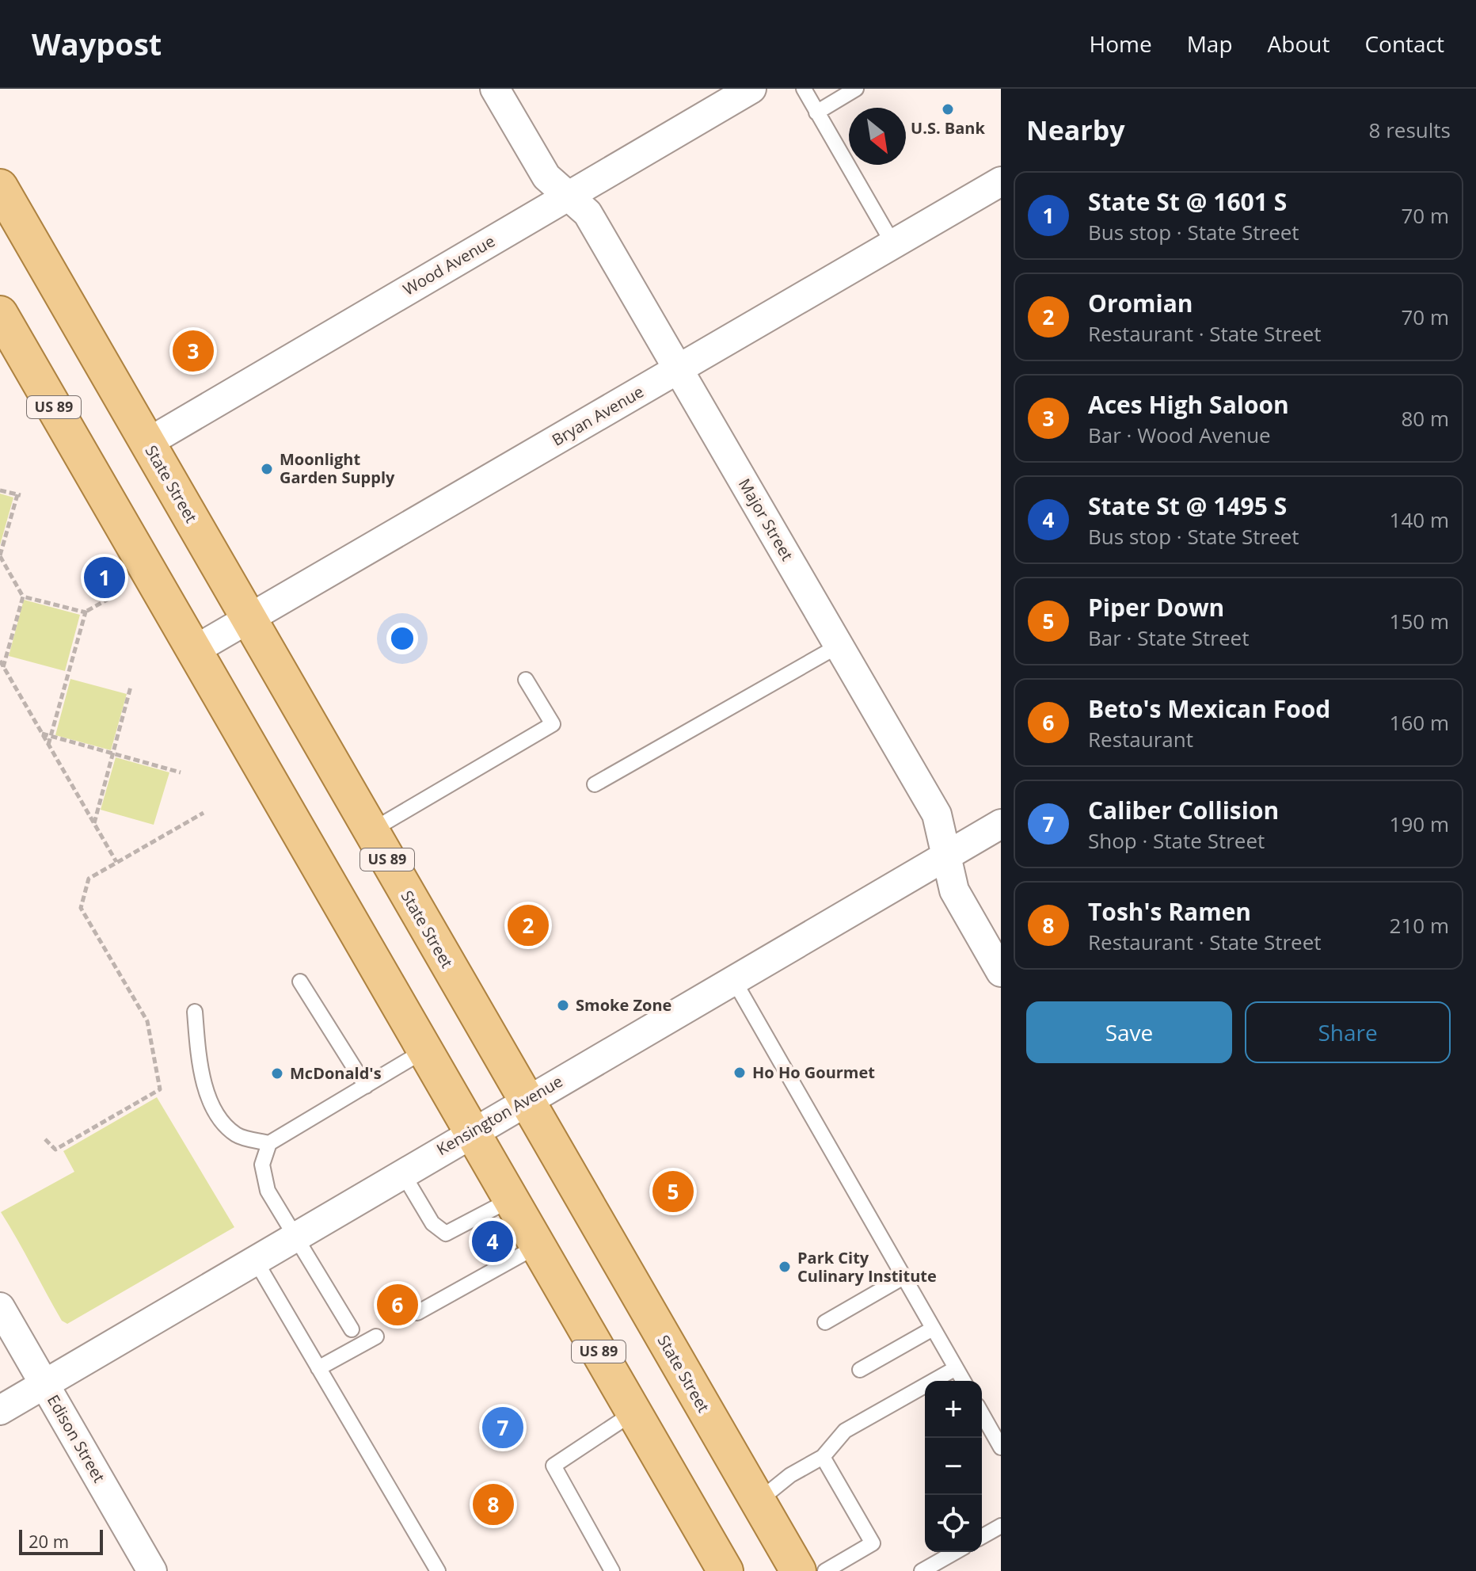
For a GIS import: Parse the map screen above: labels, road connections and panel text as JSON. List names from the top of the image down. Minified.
{"streets":{"main road":["US 89","State Street"],"street":["Wood Avenue","Bryan Avenue","Major Street","Kensington Avenue","Edison Street"]},"crossings":[["Wood Avenue","State Street"],["Wood Avenue","Major Street"],["US 89","Bryan Avenue"],["US 89","Kensington Avenue"],["Bryan Avenue","State Street"],["Bryan Avenue","Major Street"],["State Street","Kensington Avenue"],["Major Street","Kensington Avenue"],["Kensington Avenue","Edison Street"]],"places":["U.S. Bank","Moonlight Garden Supply","Smoke Zone","Ho Ho Gourmet","McDonald's","Park City Culinary Institute"],"scale_bar":"20 m","north":"bottom right","page":{"header":"Waypost","nav":["Home","Map","About","Contact"],"heading":["Nearby","8 results"],"list":[{"mark":"1","name":"State St @ 1601 S","note":"Bus stop · State Street","value":"70 m"},{"mark":"2","name":"Oromian","note":"Restaurant · State Street","value":"70 m"},{"mark":"3","name":"Aces High Saloon","note":"Bar · Wood Avenue","value":"80 m"},{"mark":"4","name":"State St @ 1495 S","note":"Bus stop · State Street","value":"140 m"},{"mark":"5","name":"Piper Down","note":"Bar · State Street","value":"150 m"},{"mark":"6","name":"Beto's Mexican Food","note":"Restaurant","value":"160 m"},{"mark":"7","name":"Caliber Collision","note":"Shop · State Street","value":"190 m"},{"mark":"8","name":"Tosh's Ramen","note":"Restaurant · State Street","value":"210 m"}],"pins":["3","1","2","5","4","6","7","8"],"buttons":["Save","Share"],"map_buttons":["+","−"],"scale":"20 m"}}
